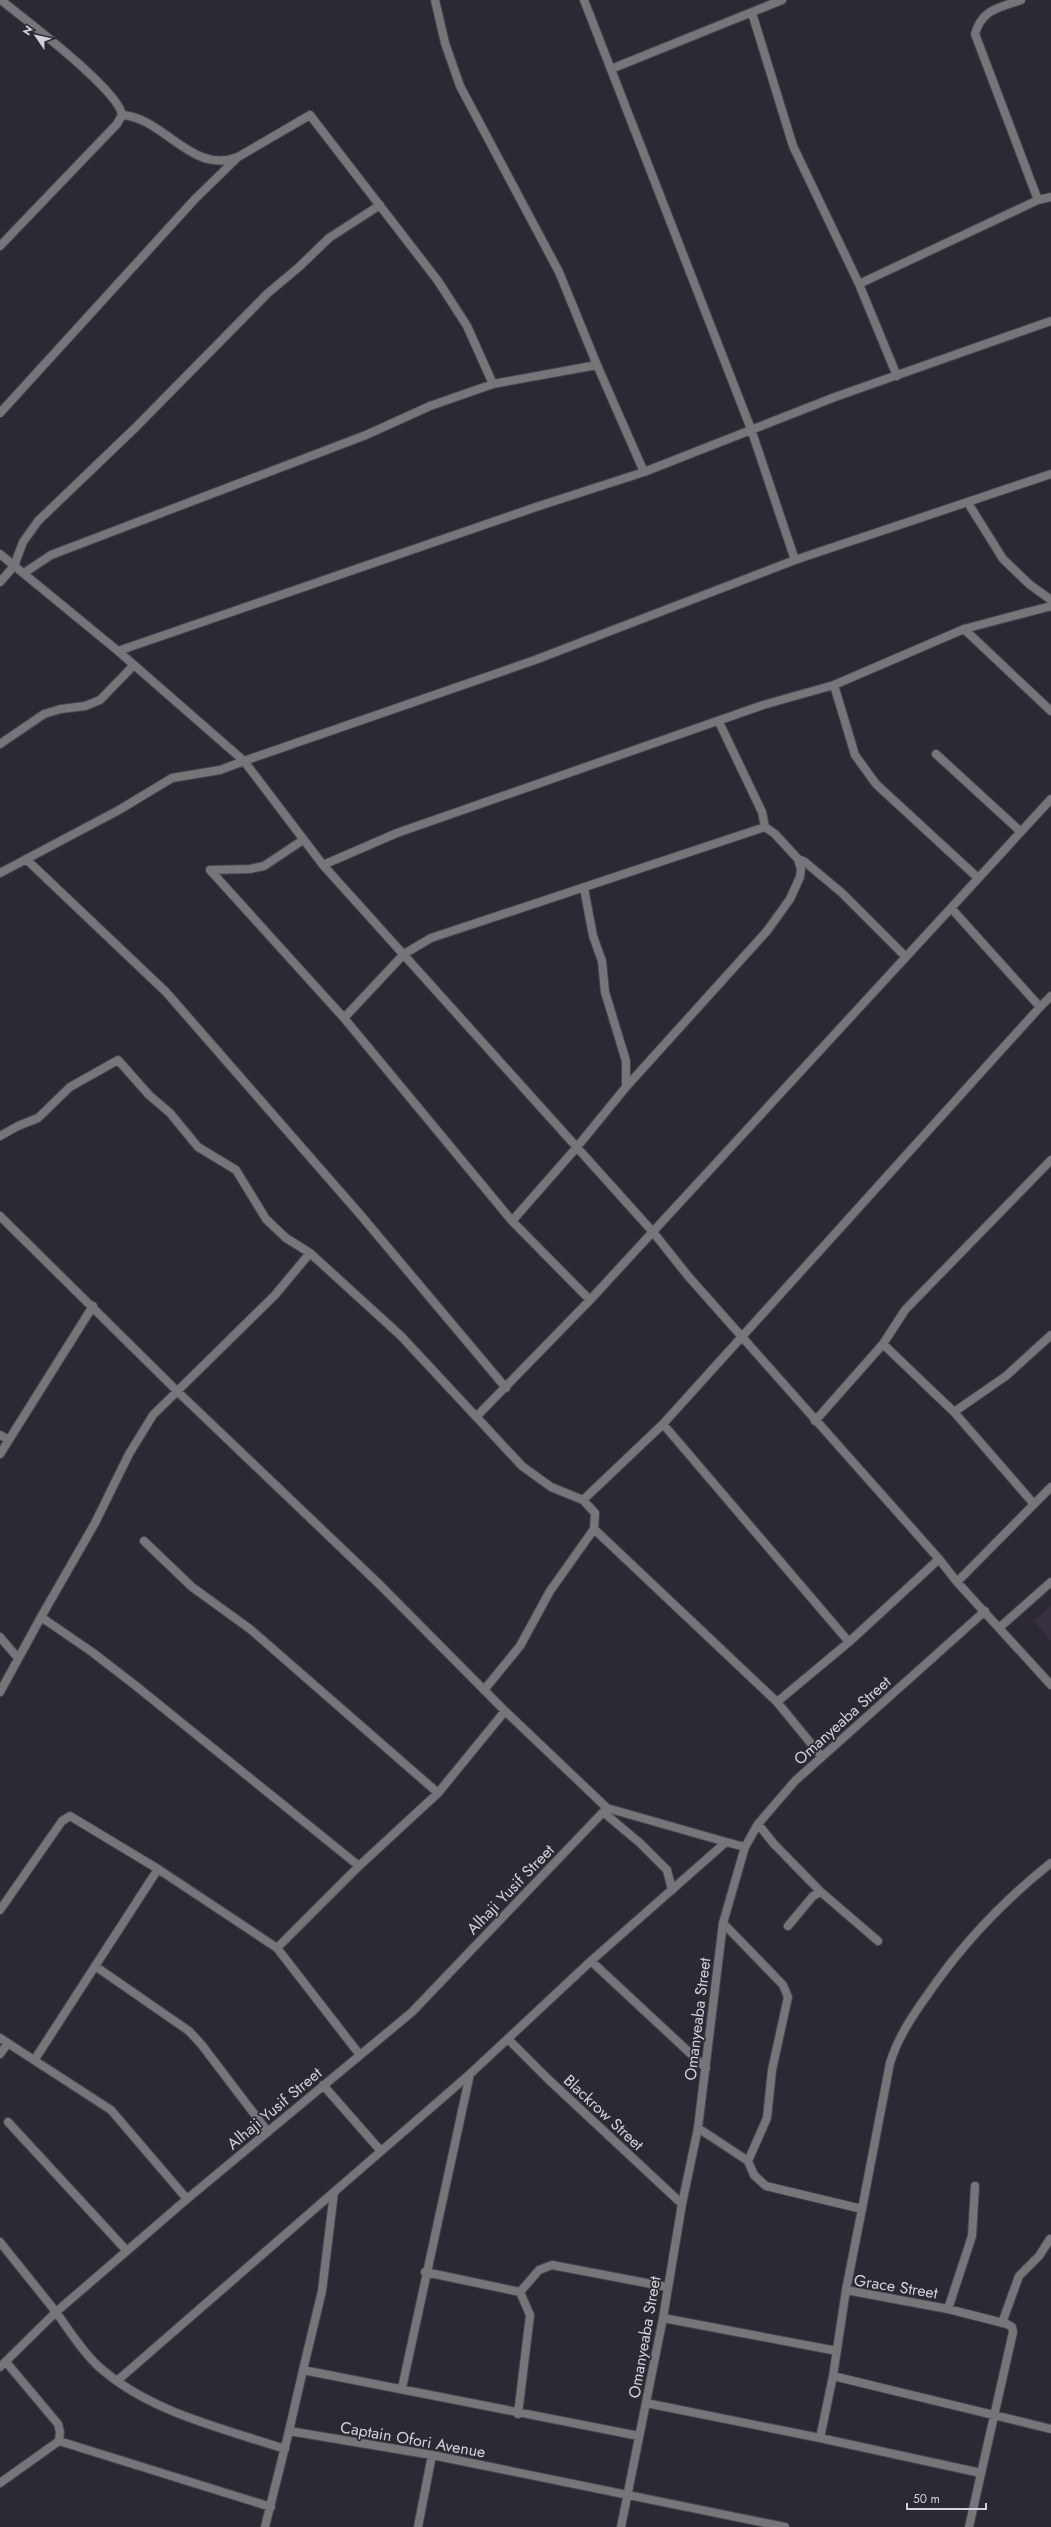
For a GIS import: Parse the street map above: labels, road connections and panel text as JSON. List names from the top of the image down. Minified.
{"streets":{"street":["Omanyeaba Street","Alhaji Yusif Street","Blackrow Street","Grace Street","Captain Ofori Avenue"]},"crossings":[["Omanyeaba Street","Blackrow Street"],["Omanyeaba Street","Captain Ofori Avenue"]],"scale_bar":"50 m","north":"top left"}
